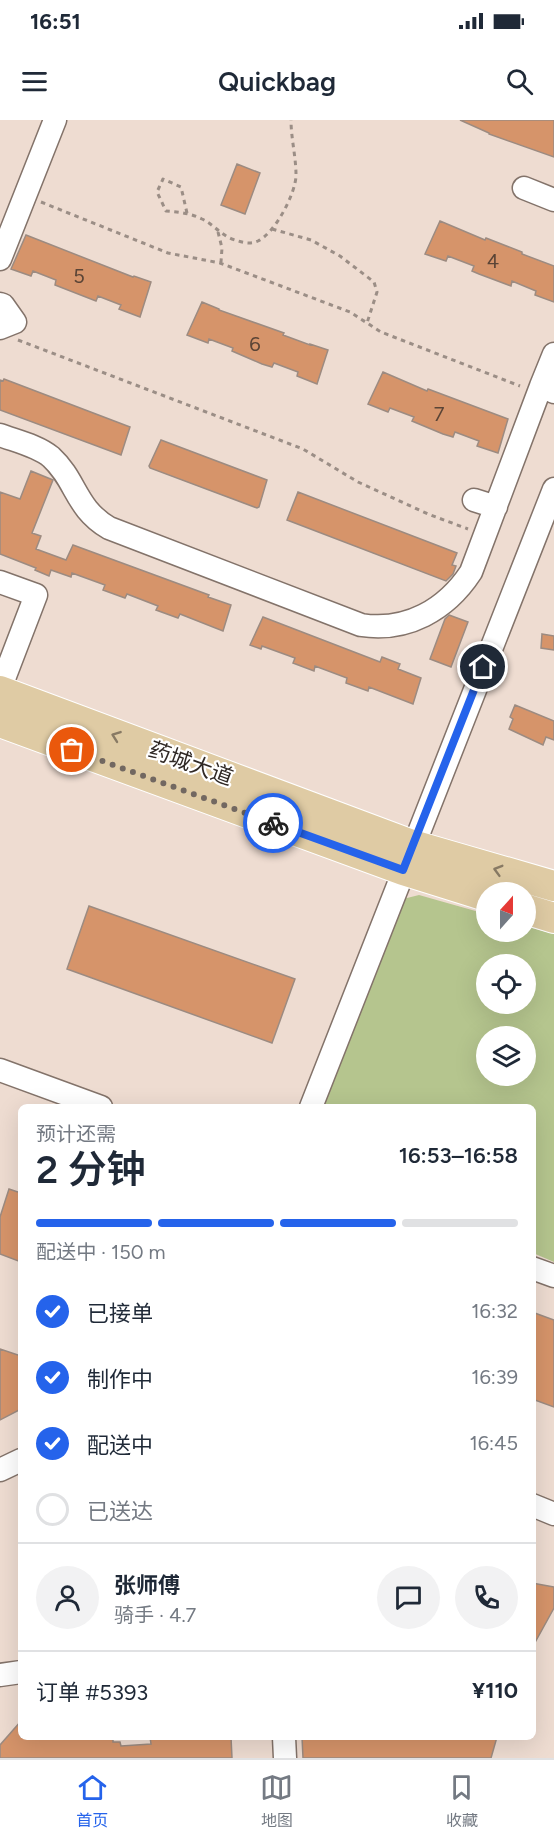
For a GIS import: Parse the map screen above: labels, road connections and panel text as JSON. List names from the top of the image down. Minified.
{"streets":{"main road":["药城大道"]},"house_numbers":["4","5","6","7"],"north":"top","page":{"status":"16:51","header":"Quickbag","heading":["2 分钟","预计还需","16:53–16:58"],"panel":["张师傅","骑手 · 4.7","订单 #5393","¥110"],"bar":"配送中 · 150 m","list":[["已接单","16:32"],["制作中","16:39"],["配送中","16:45"],"已送达"],"tabs":["首页","地图","收藏"]}}
